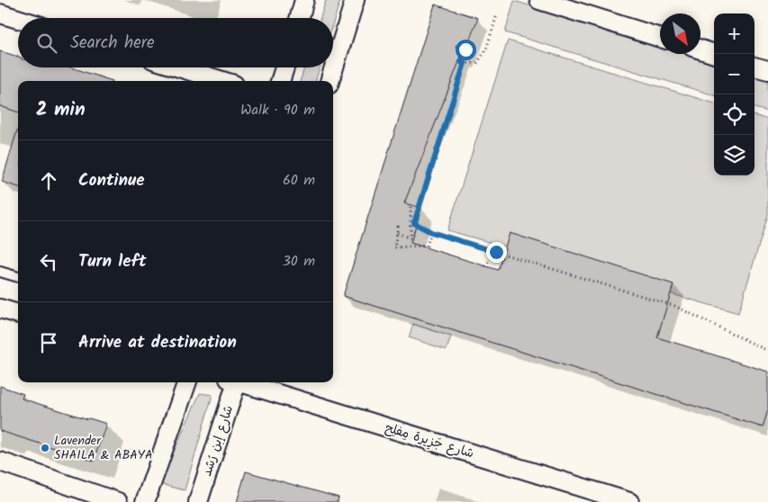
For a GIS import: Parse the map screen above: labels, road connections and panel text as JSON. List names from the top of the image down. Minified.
{"streets":{"street":["شارع إبن رُشد","شارع جَزِيرة مِفلِح"]},"places":["Lavender SHAILA & ABAYA"],"north":"bottom right","page":{"map_buttons":["+","−"],"search":"Search here","heading":["2 min","Walk · 90 m"],"list":[["Continue","60 m"],["Turn left","30 m"],"Arrive at destination"]}}
